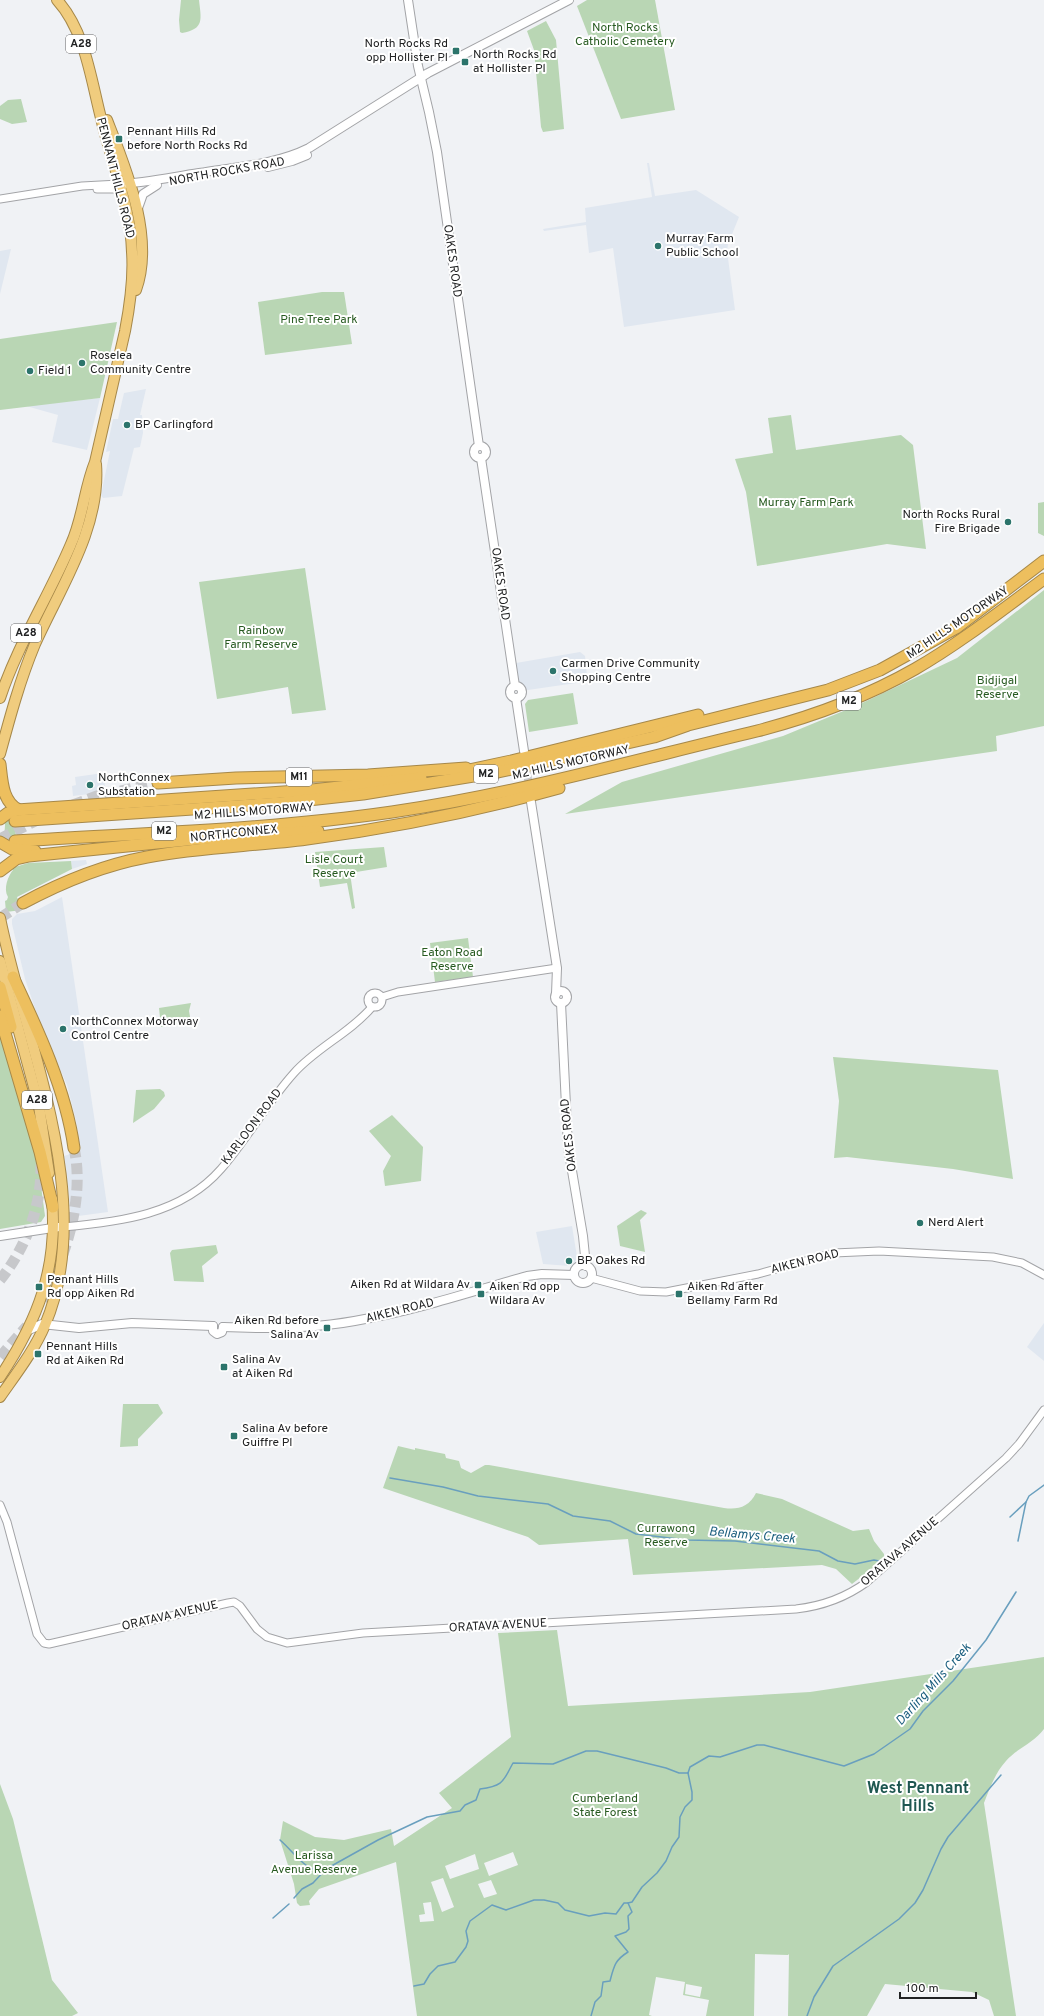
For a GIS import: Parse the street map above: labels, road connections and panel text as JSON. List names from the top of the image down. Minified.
{"streets":{"highway":["A28","PENNANT HILLS ROAD","M2 HILLS MOTORWAY","M2","M11","NORTHCONNEX"],"main road":["NORTH ROCKS ROAD","OAKES ROAD","AIKEN ROAD"],"street":["KARLOON ROAD","ORATAVA AVENUE"]},"crossings":[["A28","KARLOON ROAD"],["A28","AIKEN ROAD"],["NORTH ROCKS ROAD","PENNANT HILLS ROAD"],["NORTH ROCKS ROAD","OAKES ROAD"],["OAKES ROAD","AIKEN ROAD"],["M2 HILLS MOTORWAY","M2"],["M2 HILLS MOTORWAY","M11"],["M2","M11"],["M2","NORTHCONNEX"]],"districts":["West Pennant Hills"],"water":["Bellamys Creek","Darling Mills Creek"],"parks":["North Rocks Catholic Cemetery","Pine Tree Park","Murray Farm Park","Rainbow Farm Reserve","Bidjigal Reserve","Lisle Court Reserve","Eaton Road Reserve","Currawong Reserve","Cumberland State Forest","Larissa Avenue Reserve"],"places":{"transit":["North Rocks Rd opp Hollister Pl","North Rocks Rd at Hollister Pl","Pennant Hills Rd before North Rocks Rd","Aiken Rd at Wildara Av","Pennant Hills Rd opp Aiken Rd","Aiken Rd opp Wildara Av","Aiken Rd after Bellamy Farm Rd","Aiken Rd before Salina Av","Pennant Hills Rd at Aiken Rd","Salina Av at Aiken Rd","Salina Av before Guiffre Pl"],"other":["Murray Farm Public School","Roselea Community Centre","Field 1","BP Carlingford","North Rocks Rural Fire Brigade","Carmen Drive Community Shopping Centre","NorthConnex Substation","NorthConnex Motorway Control Centre","Nerd Alert","BP Oakes Rd"]},"scale_bar":"100 m"}
